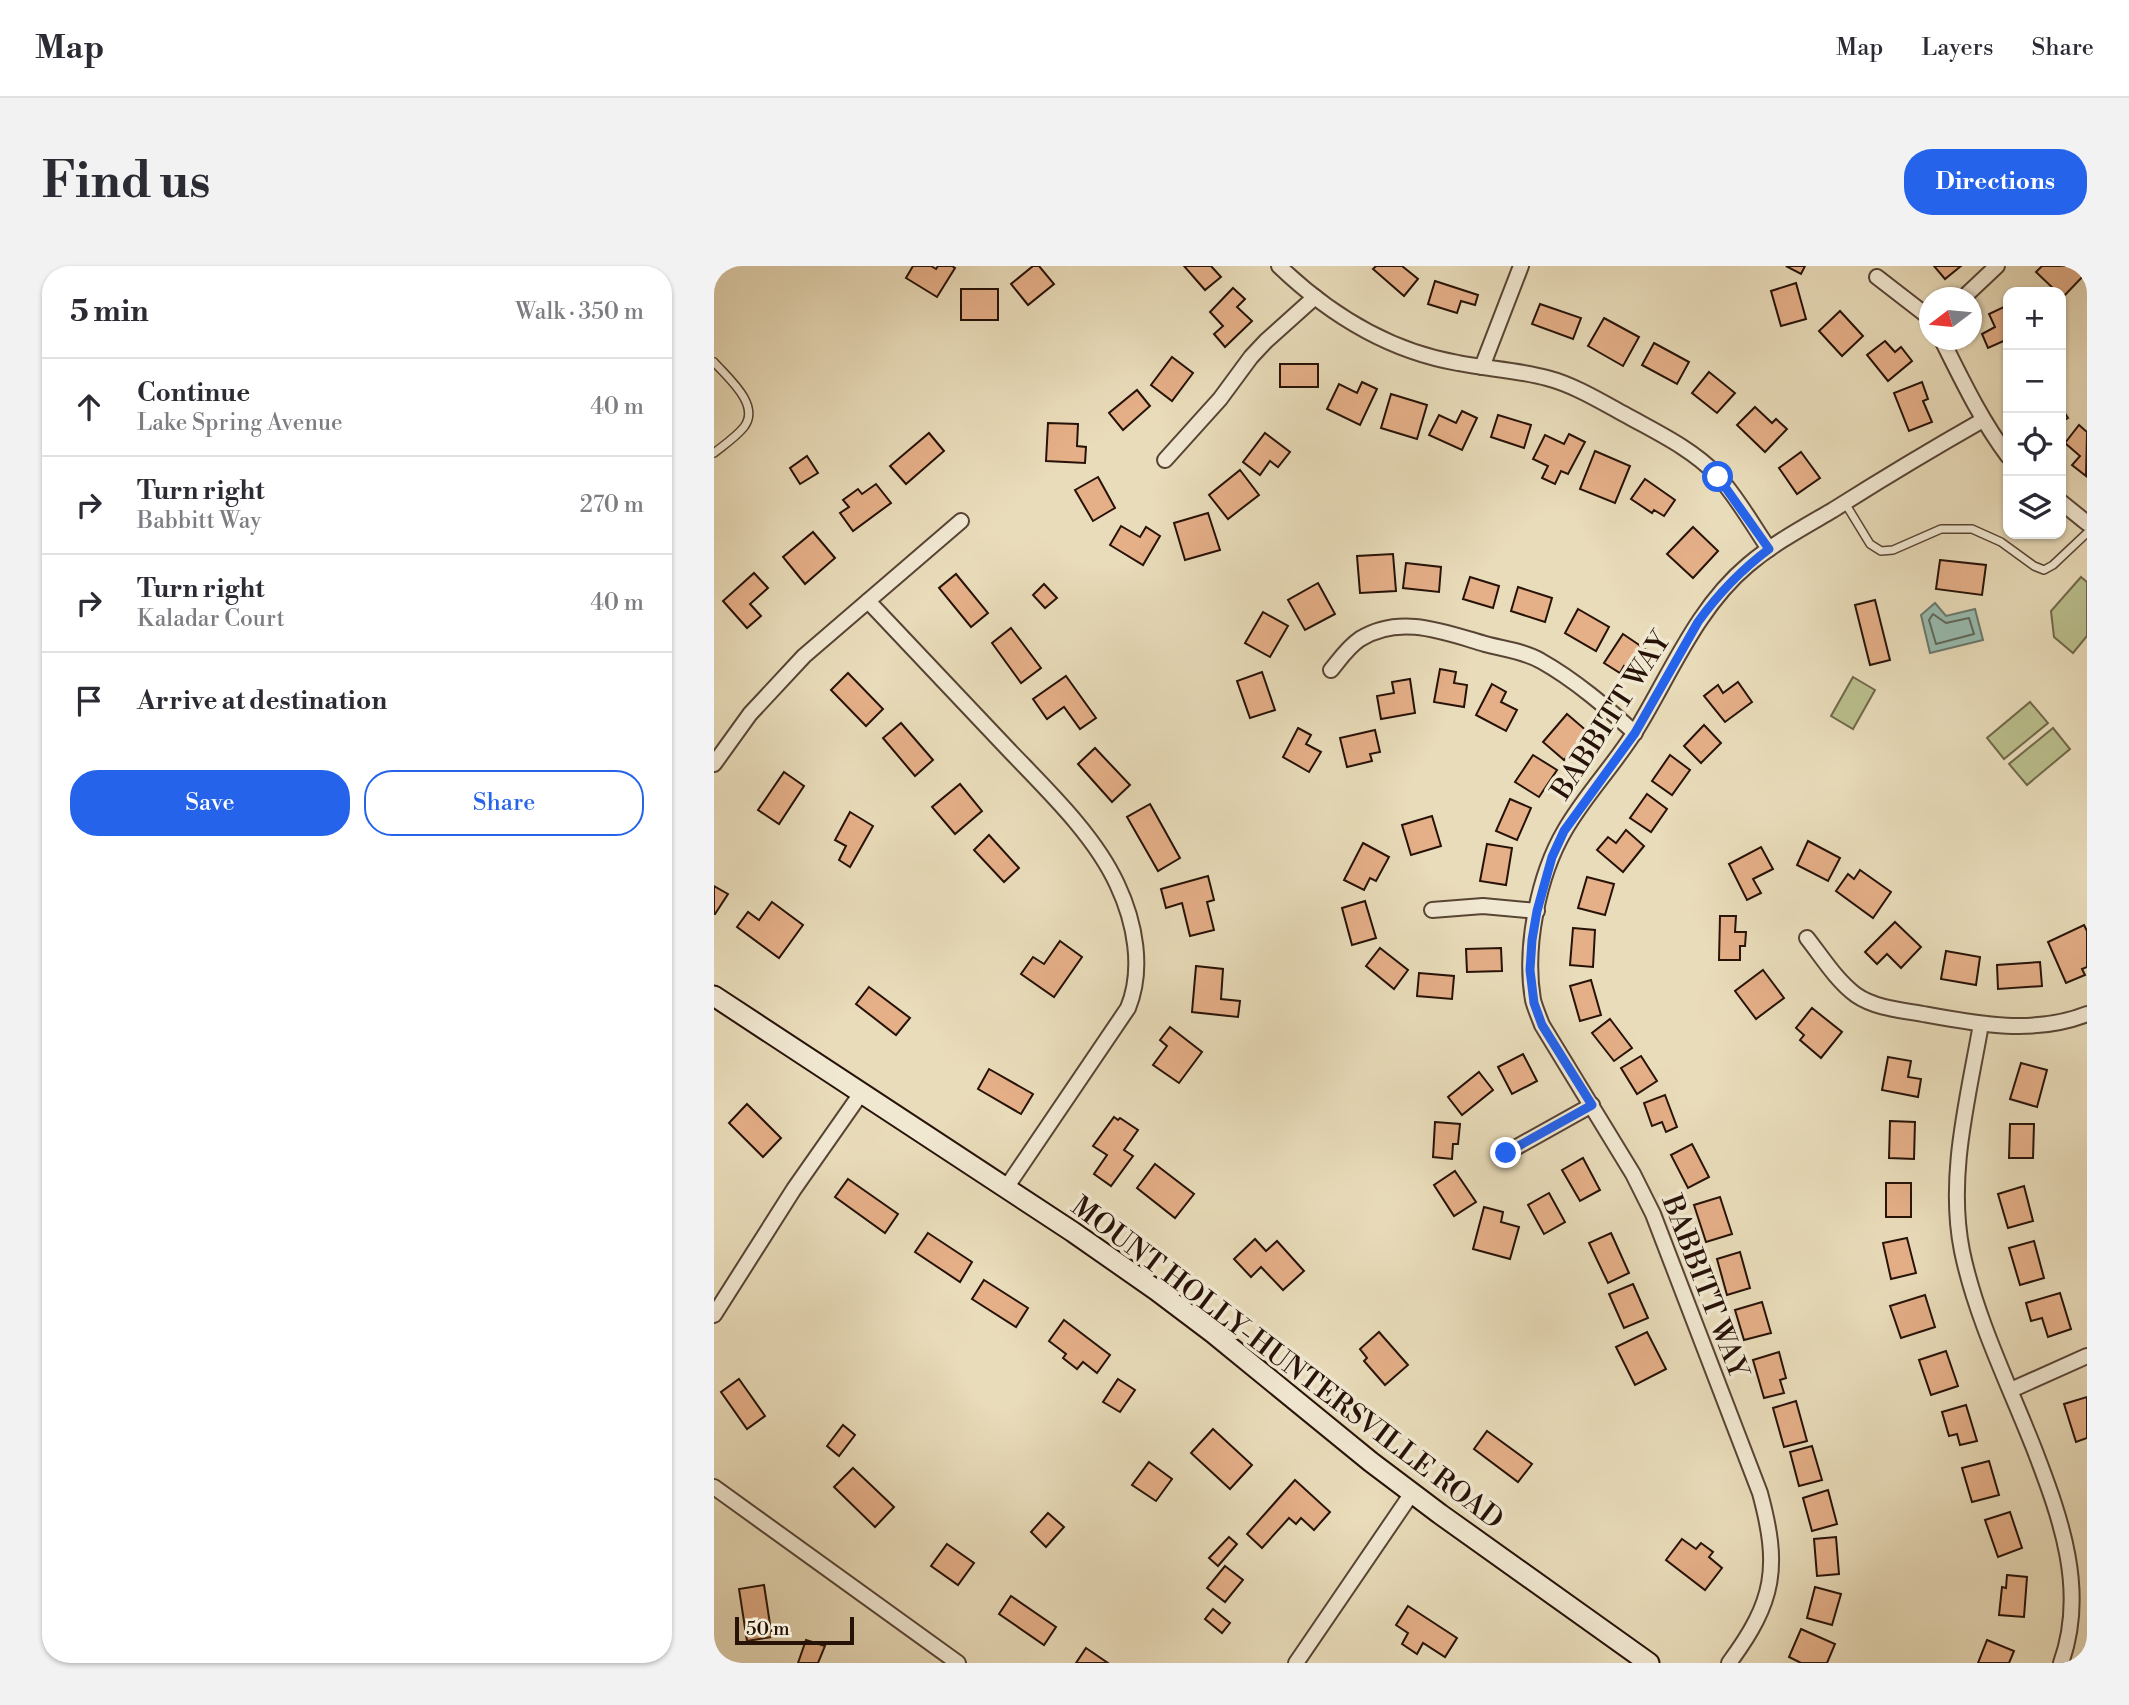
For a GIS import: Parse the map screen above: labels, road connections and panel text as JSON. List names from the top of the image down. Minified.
{"streets":{"main road":["MOUNT HOLLY-HUNTERSVILLE ROAD"],"street":["BABBITT WAY"]},"scale_bar":"50 m","north":"left","page":{"header":"Map","nav":["Map","Layers","Share"],"buttons":["Directions",["Save","Share"]],"title":"Find us","heading":["5 min","Walk · 350 m"],"map_buttons":["+","−"],"list":[["Continue","Lake Spring Avenue","40 m"],["Turn right","Babbitt Way","270 m"],["Turn right","Kaladar Court","40 m"],"Arrive at destination"],"scale":"50 m"}}
